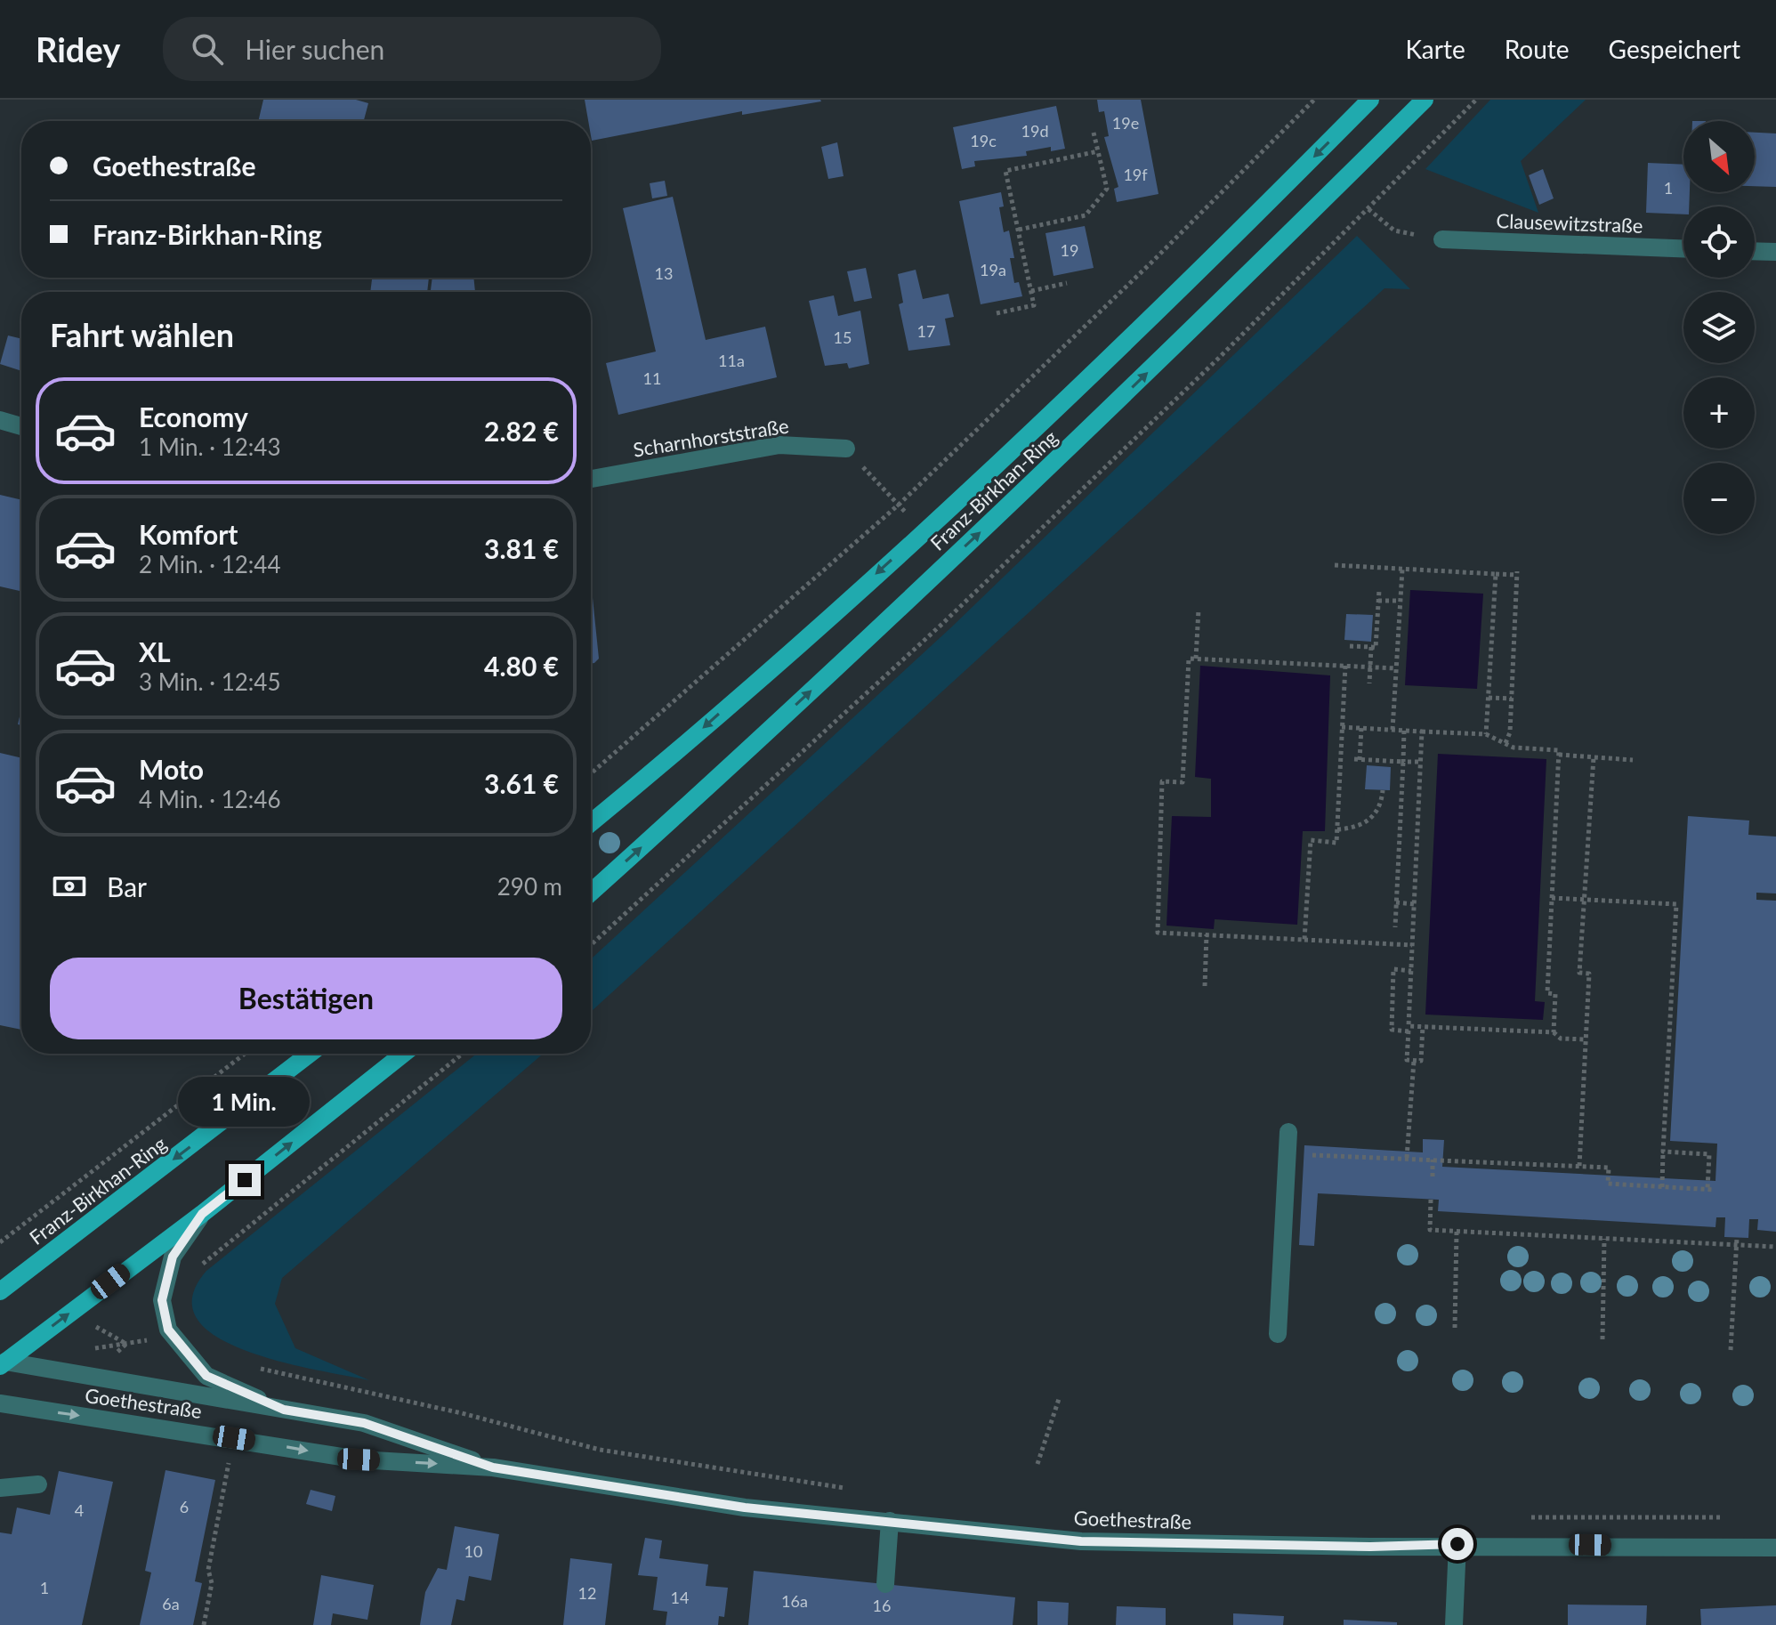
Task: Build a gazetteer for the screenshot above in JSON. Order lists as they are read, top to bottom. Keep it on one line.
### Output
{"streets":{"main road":["Franz-Birkhan-Ring"],"street":["Clausewitzstraße","Scharnhorststraße","Goethestraße"]},"house_numbers":["19e","19d","19c","19f","1","19","19a","13","17","15","11a","11","6","4","10","1","12","14","16a","6a","16"],"north":"bottom right","page":{"header":"Ridey","search":"Hier suchen","nav":["Karte","Route","Gespeichert"],"map_buttons":["+","−"],"banner":["Goethestraße","Franz-Birkhan-Ring"],"heading":"Fahrt wählen","list":[{"name":"Economy","note":"1 Min. · 12:43","value":"2.82 €"},{"name":"Komfort","note":"2 Min. · 12:44","value":"3.81 €"},{"name":"XL","note":"3 Min. · 12:45","value":"4.80 €"},{"name":"Moto","note":"4 Min. · 12:46","value":"3.61 €"}],"pay":["Bar","290 m"],"buttons":"Bestätigen","bubble":"1 Min."}}
